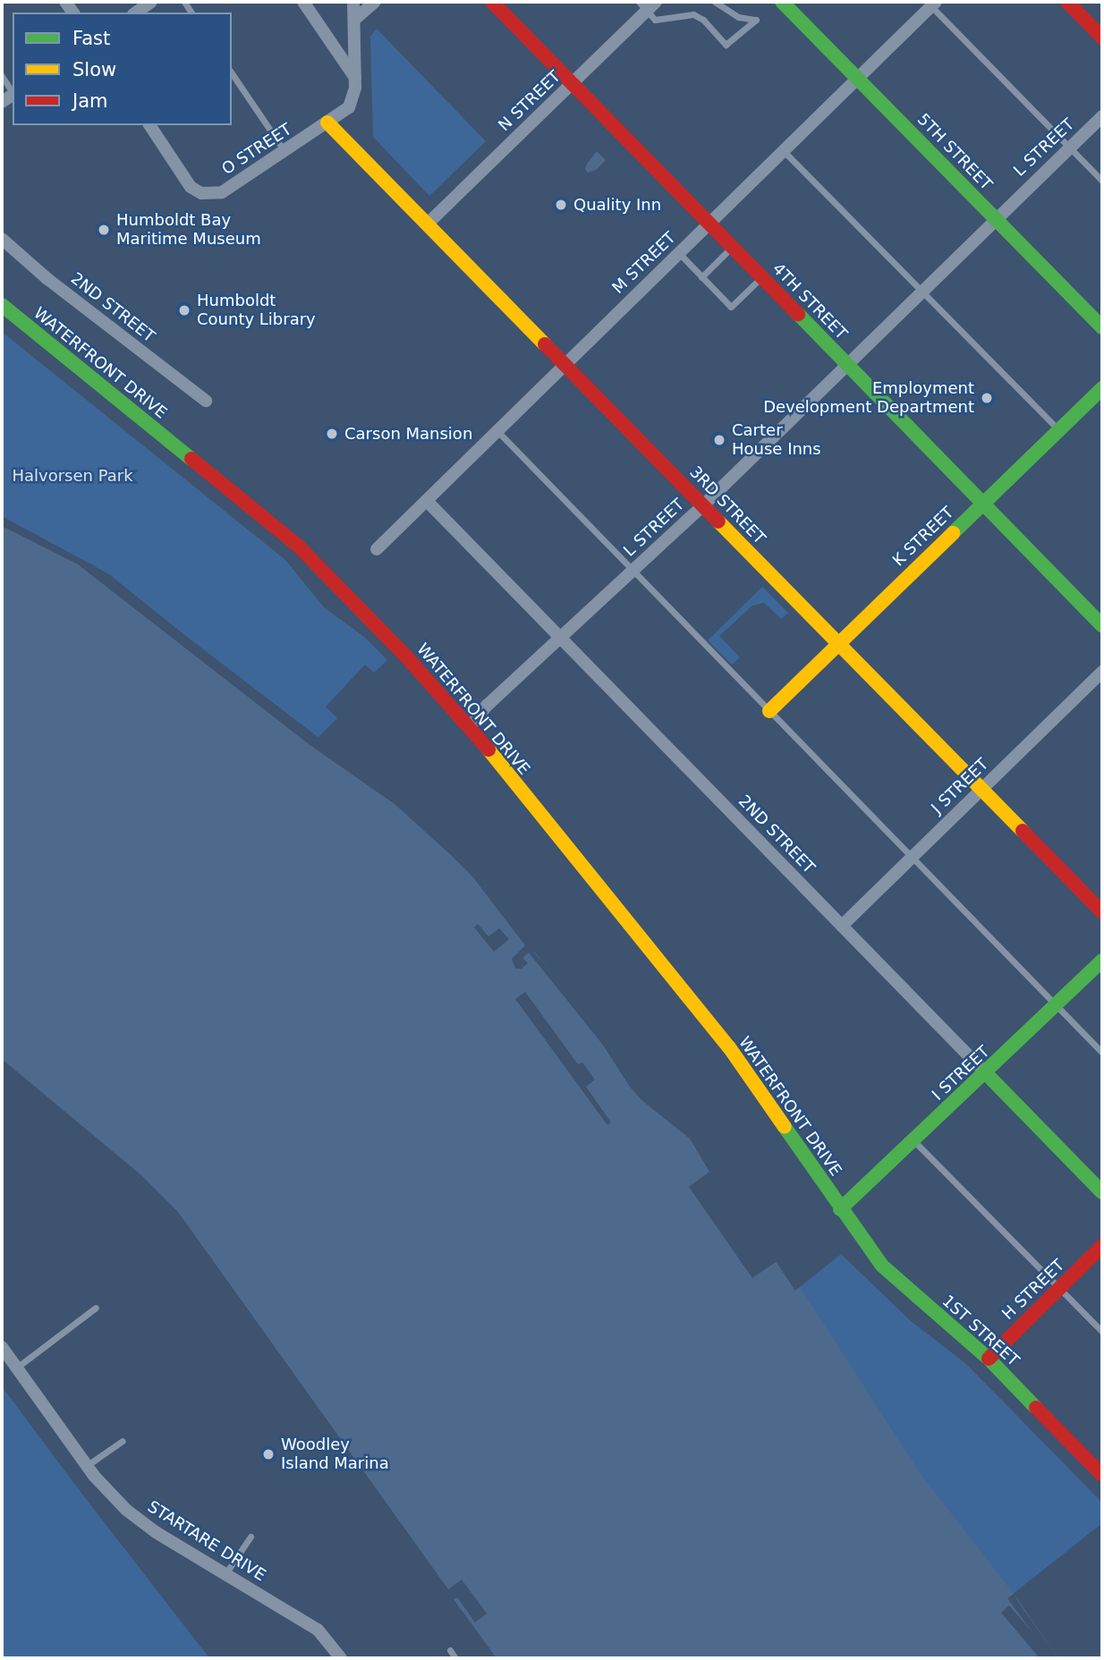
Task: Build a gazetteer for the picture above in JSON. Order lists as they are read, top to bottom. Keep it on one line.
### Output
{"streets":{"main road":["5TH STREET","4TH STREET","2ND STREET","WATERFRONT DRIVE","3RD STREET","K STREET","I STREET","H STREET","1ST STREET"],"street":["N STREET","L STREET","O STREET","M STREET","J STREET","STARTARE DRIVE"]},"crossings":[["N STREET","4TH STREET"],["N STREET","3RD STREET"],["L STREET","5TH STREET"],["L STREET","4TH STREET"],["L STREET","2ND STREET"],["L STREET","WATERFRONT DRIVE"],["L STREET","3RD STREET"],["O STREET","3RD STREET"],["5TH STREET","M STREET"],["M STREET","4TH STREET"],["M STREET","2ND STREET"],["M STREET","3RD STREET"],["4TH STREET","K STREET"],["2ND STREET","J STREET"],["2ND STREET","I STREET"],["WATERFRONT DRIVE","I STREET"],["WATERFRONT DRIVE","1ST STREET"],["3RD STREET","K STREET"],["3RD STREET","J STREET"],["I STREET","1ST STREET"],["H STREET","1ST STREET"]],"parks":["Halvorsen Park"],"places":["Quality Inn","Humboldt Bay Maritime Museum","Humboldt County Library","Employment Development Department","Carson Mansion","Carter House Inns","Woodley Island Marina"],"legend":["Fast","Slow","Jam"]}
